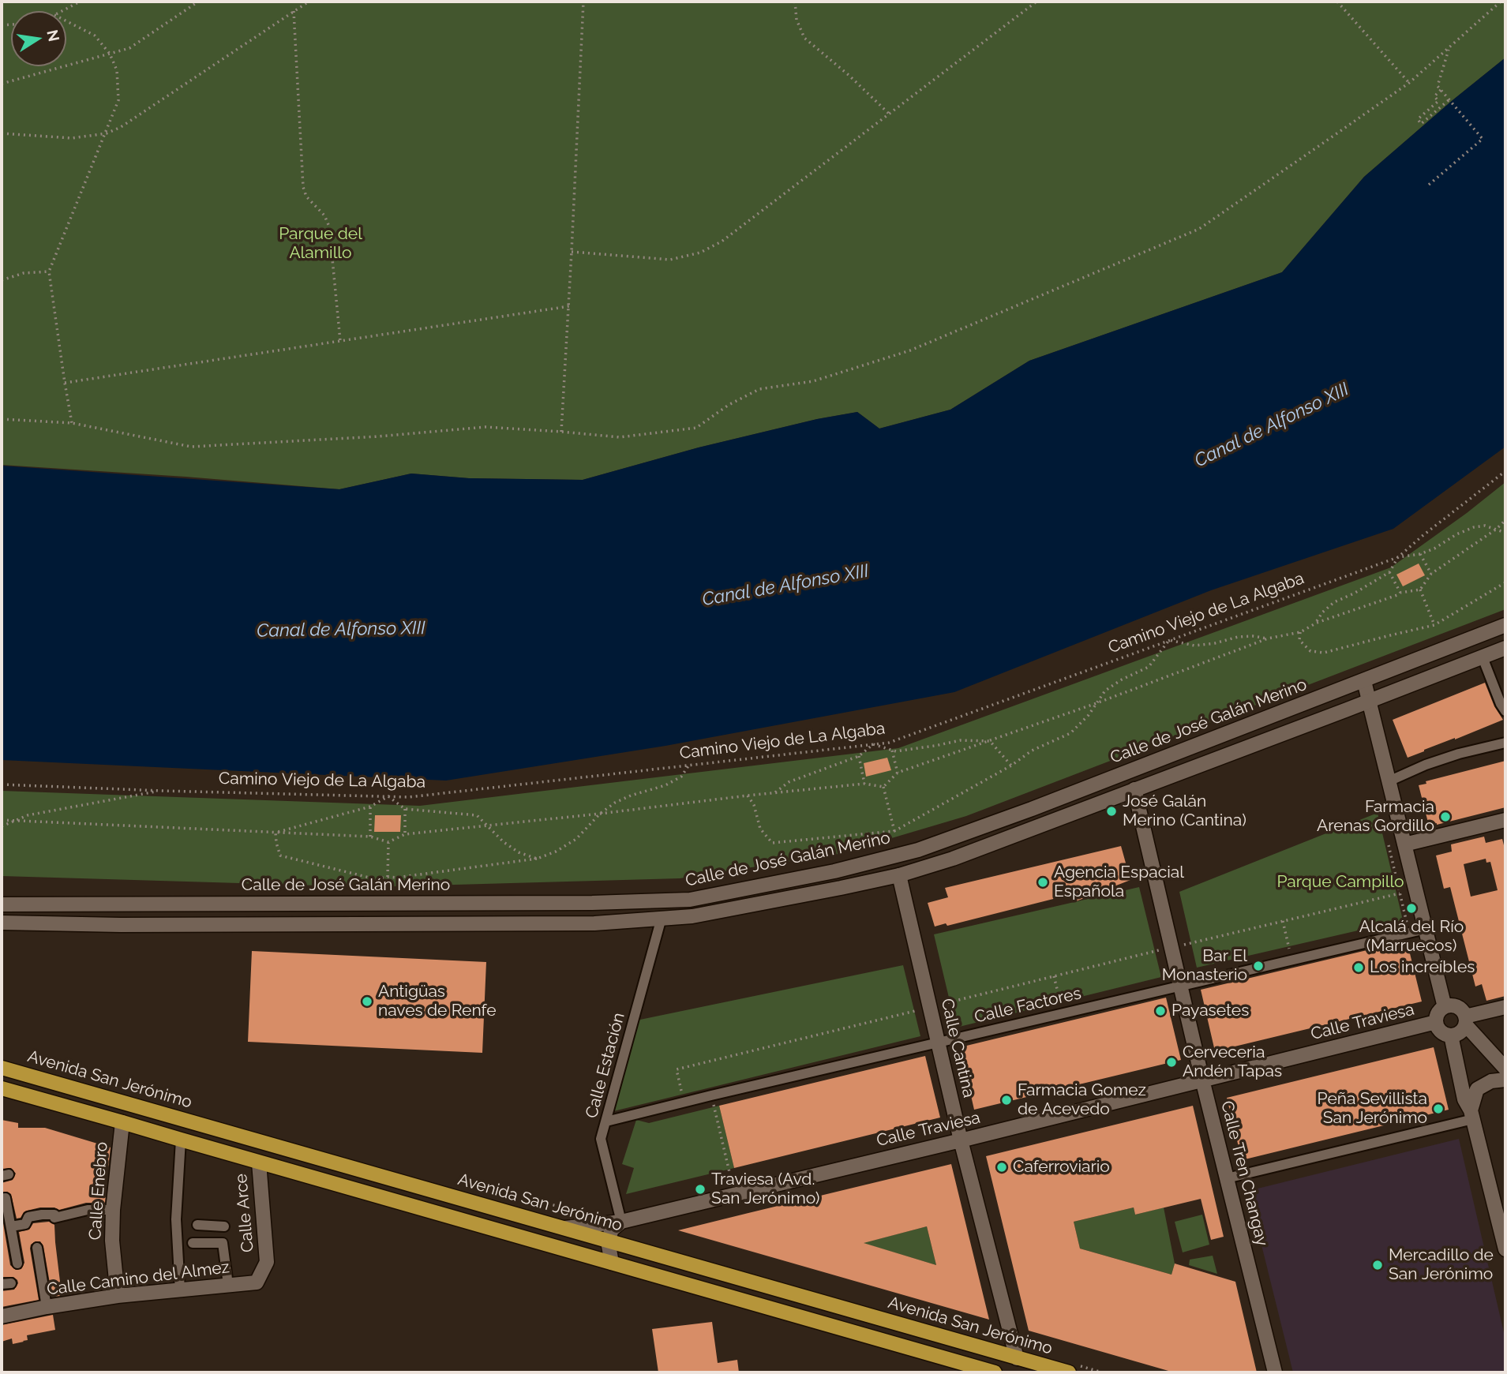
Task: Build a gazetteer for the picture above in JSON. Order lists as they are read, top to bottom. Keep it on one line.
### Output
{"streets":{"main road":["Avenida San Jerónimo"],"street":["Calle de José Galán Merino","Calle Factores","Calle Traviesa","Calle Cantina","Calle Estación","Calle Tren Changay","Calle Enebro","Calle Arce","Calle Camino del Almez"],"path":["Camino Viejo de La Algaba"]},"crossings":[["Calle Factores","Calle Cantina"],["Calle Factores","Calle Estación"],["Calle Factores","Calle Tren Changay"],["Calle Traviesa","Calle Cantina"],["Calle Traviesa","Calle Estación"],["Calle Traviesa","Avenida San Jerónimo"],["Calle Traviesa","Calle Tren Changay"],["Calle Cantina","Avenida San Jerónimo"],["Calle Enebro","Calle Camino del Almez"],["Calle Arce","Calle Camino del Almez"]],"water":["Canal de Alfonso XIII"],"parks":["Parque del Alamillo","Parque Campillo"],"places":["José Galán Merino (Cantina)","Farmacia Arenas Gordillo","Agencia Espacial Española","Alcalá del Río (Marruecos)","Bar El Monasterio","Los increíbles","Antigüas naves de Renfe","Payasetes","Cerveceria Andén Tapas","Farmacia Gomez de Acevedo","Peña Sevillista San Jerónimo","Caferroviario","Traviesa (Avd. San Jerónimo)","Mercadillo de San Jerónimo"],"north":"right"}
